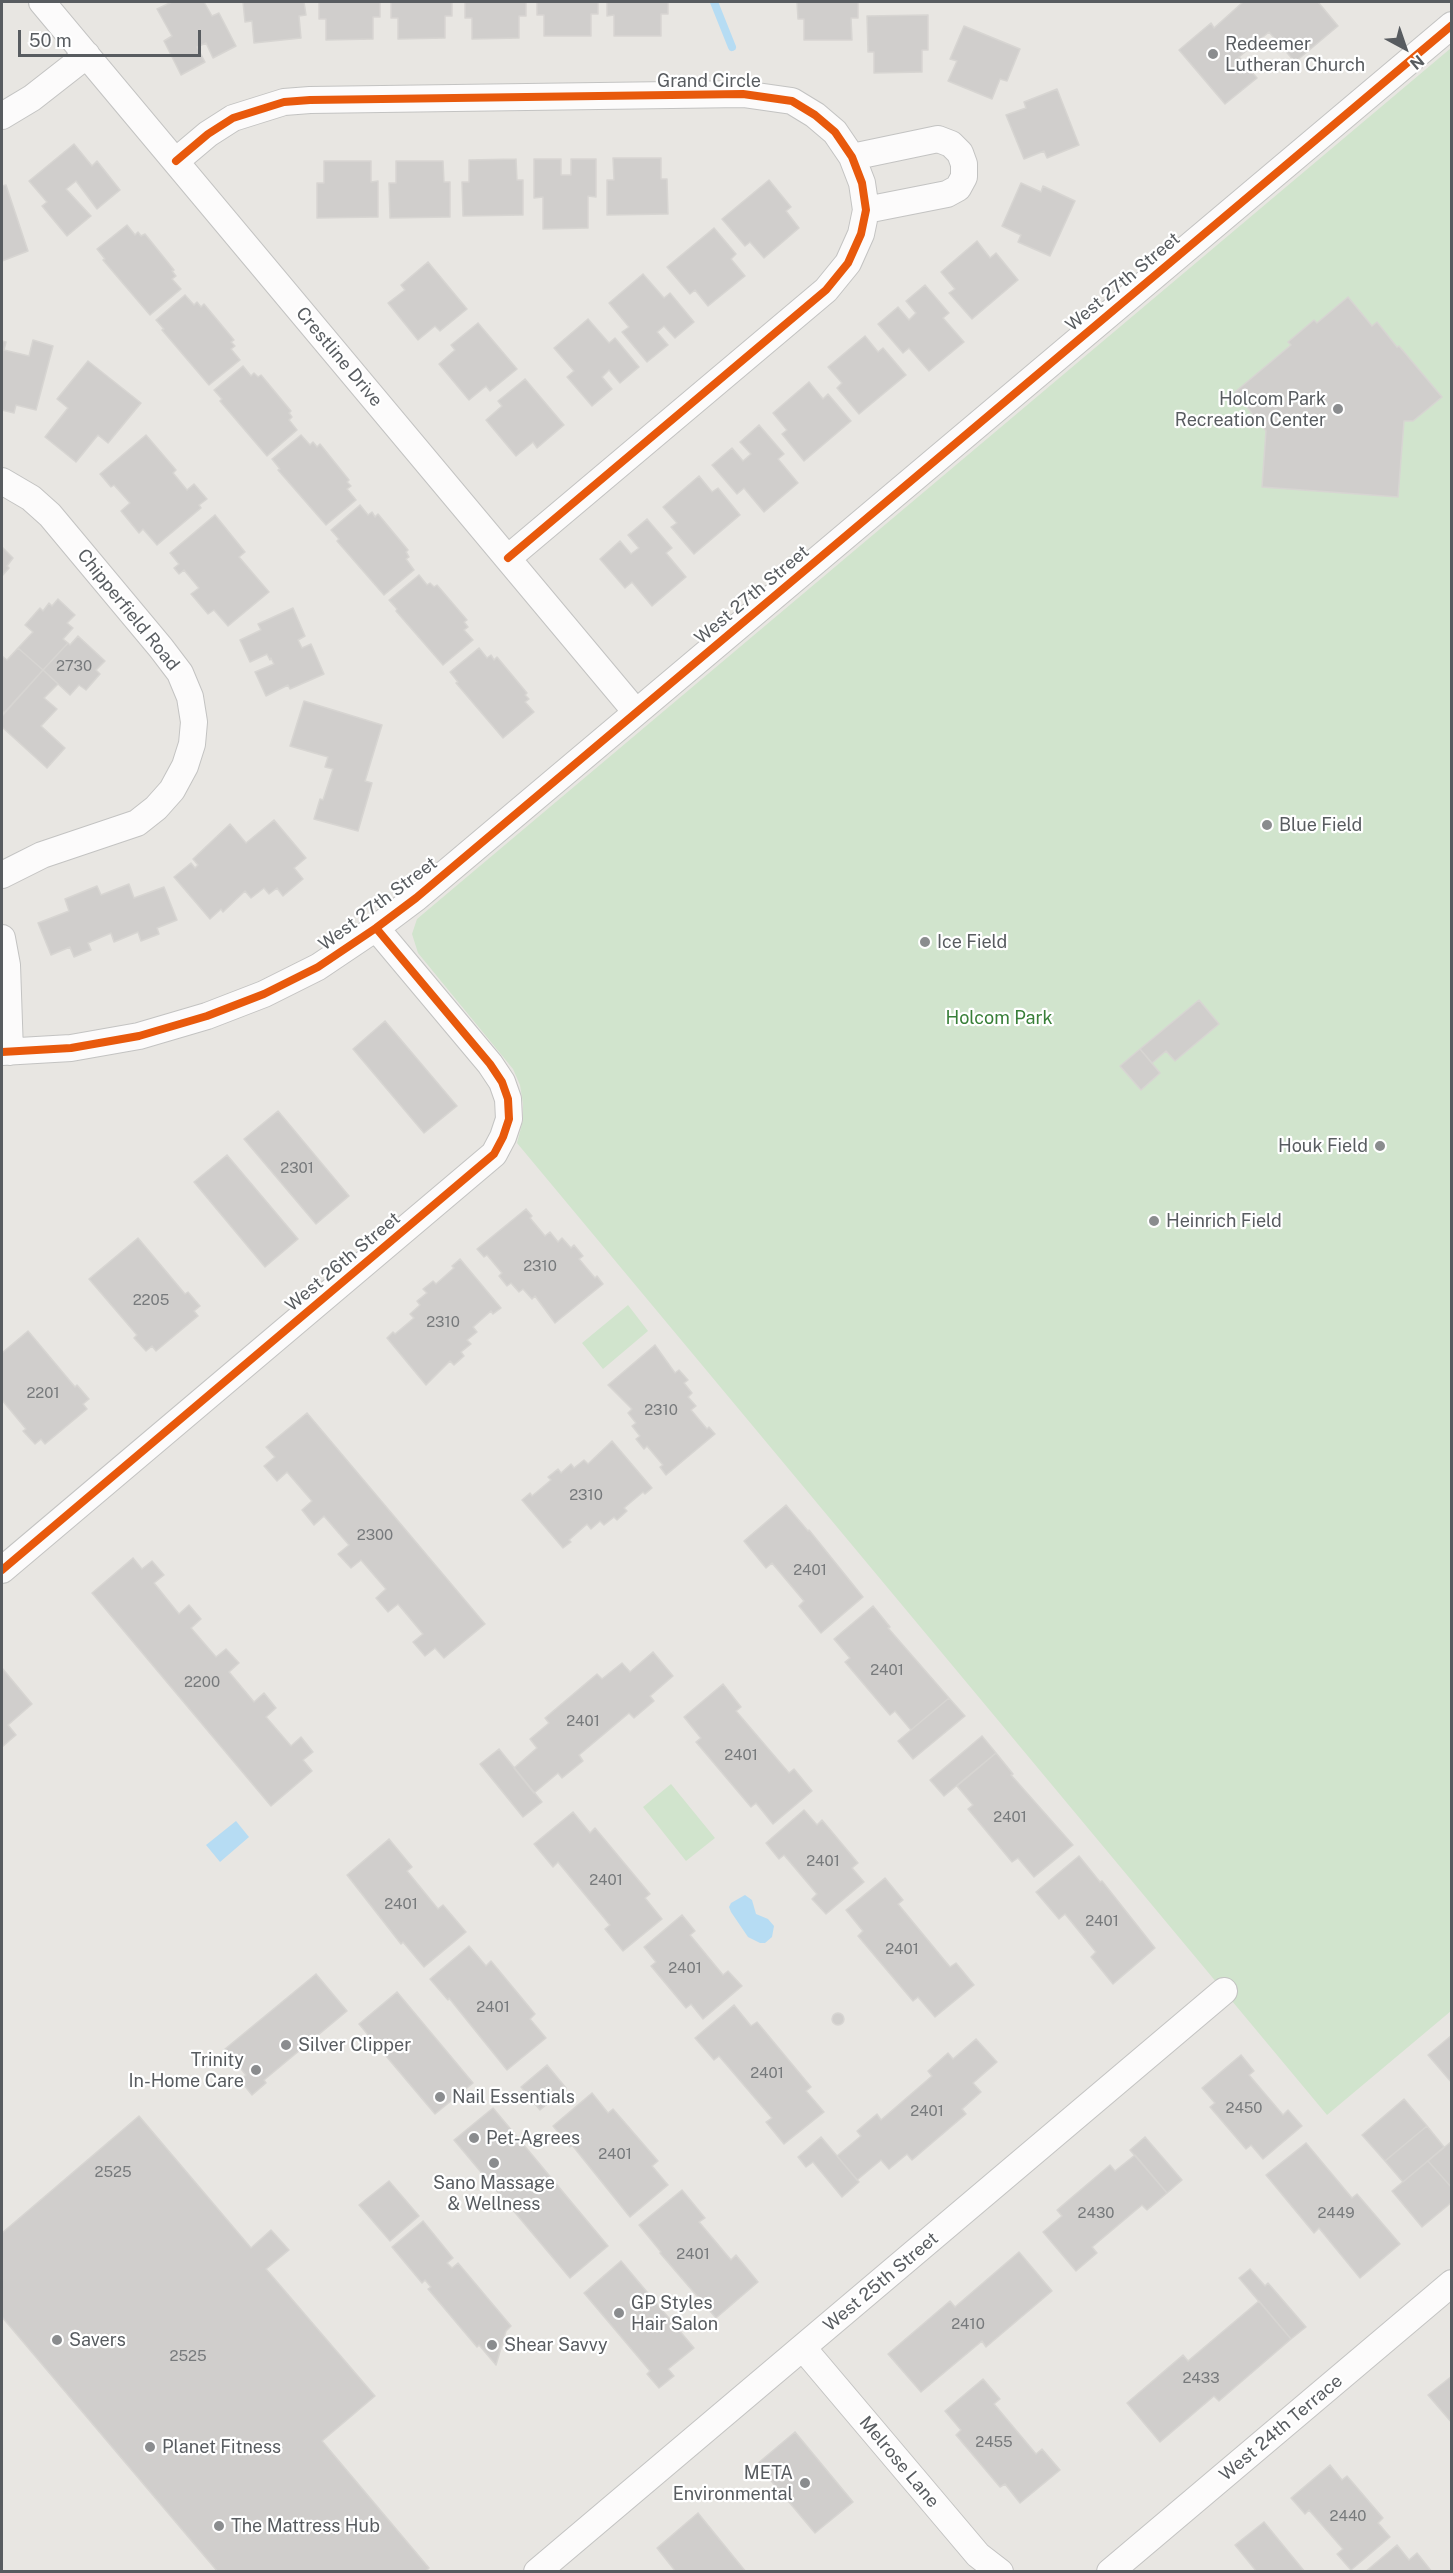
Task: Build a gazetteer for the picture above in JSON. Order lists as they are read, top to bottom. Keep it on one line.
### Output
{"streets":{"street":["Grand Circle","West 27th Street","Crestline Drive","Chipperfield Road","West 26th Street","West 25th Street","West 24th Terrace","Melrose Lane"]},"crossings":[["Grand Circle","Crestline Drive"],["West 27th Street","Crestline Drive"],["West 27th Street","West 26th Street"],["West 25th Street","Melrose Lane"]],"parks":["Holcom Park"],"places":["Redeemer Lutheran Church","Holcom Park Recreation Center","Blue Field","Ice Field","Houk Field","Heinrich Field","Silver Clipper","Trinity In-Home Care","Nail Essentials","Pet-Agrees","Sano Massage & Wellness","GP Styles Hair Salon","Savers","Shear Savvy","Planet Fitness","META Environmental","The Mattress Hub"],"house_numbers":["2730","2301","2310","2205","2310","2201","2310","2310","2300","2401","2401","2200","2401","2401","2401","2401","2401","2401","2401","2401","2401","2401","2401","2450","2401","2401","2525","2430","2449","2401","2410","2525","2433","2455","2440"],"scale_bar":"50 m","north":"bottom right"}
